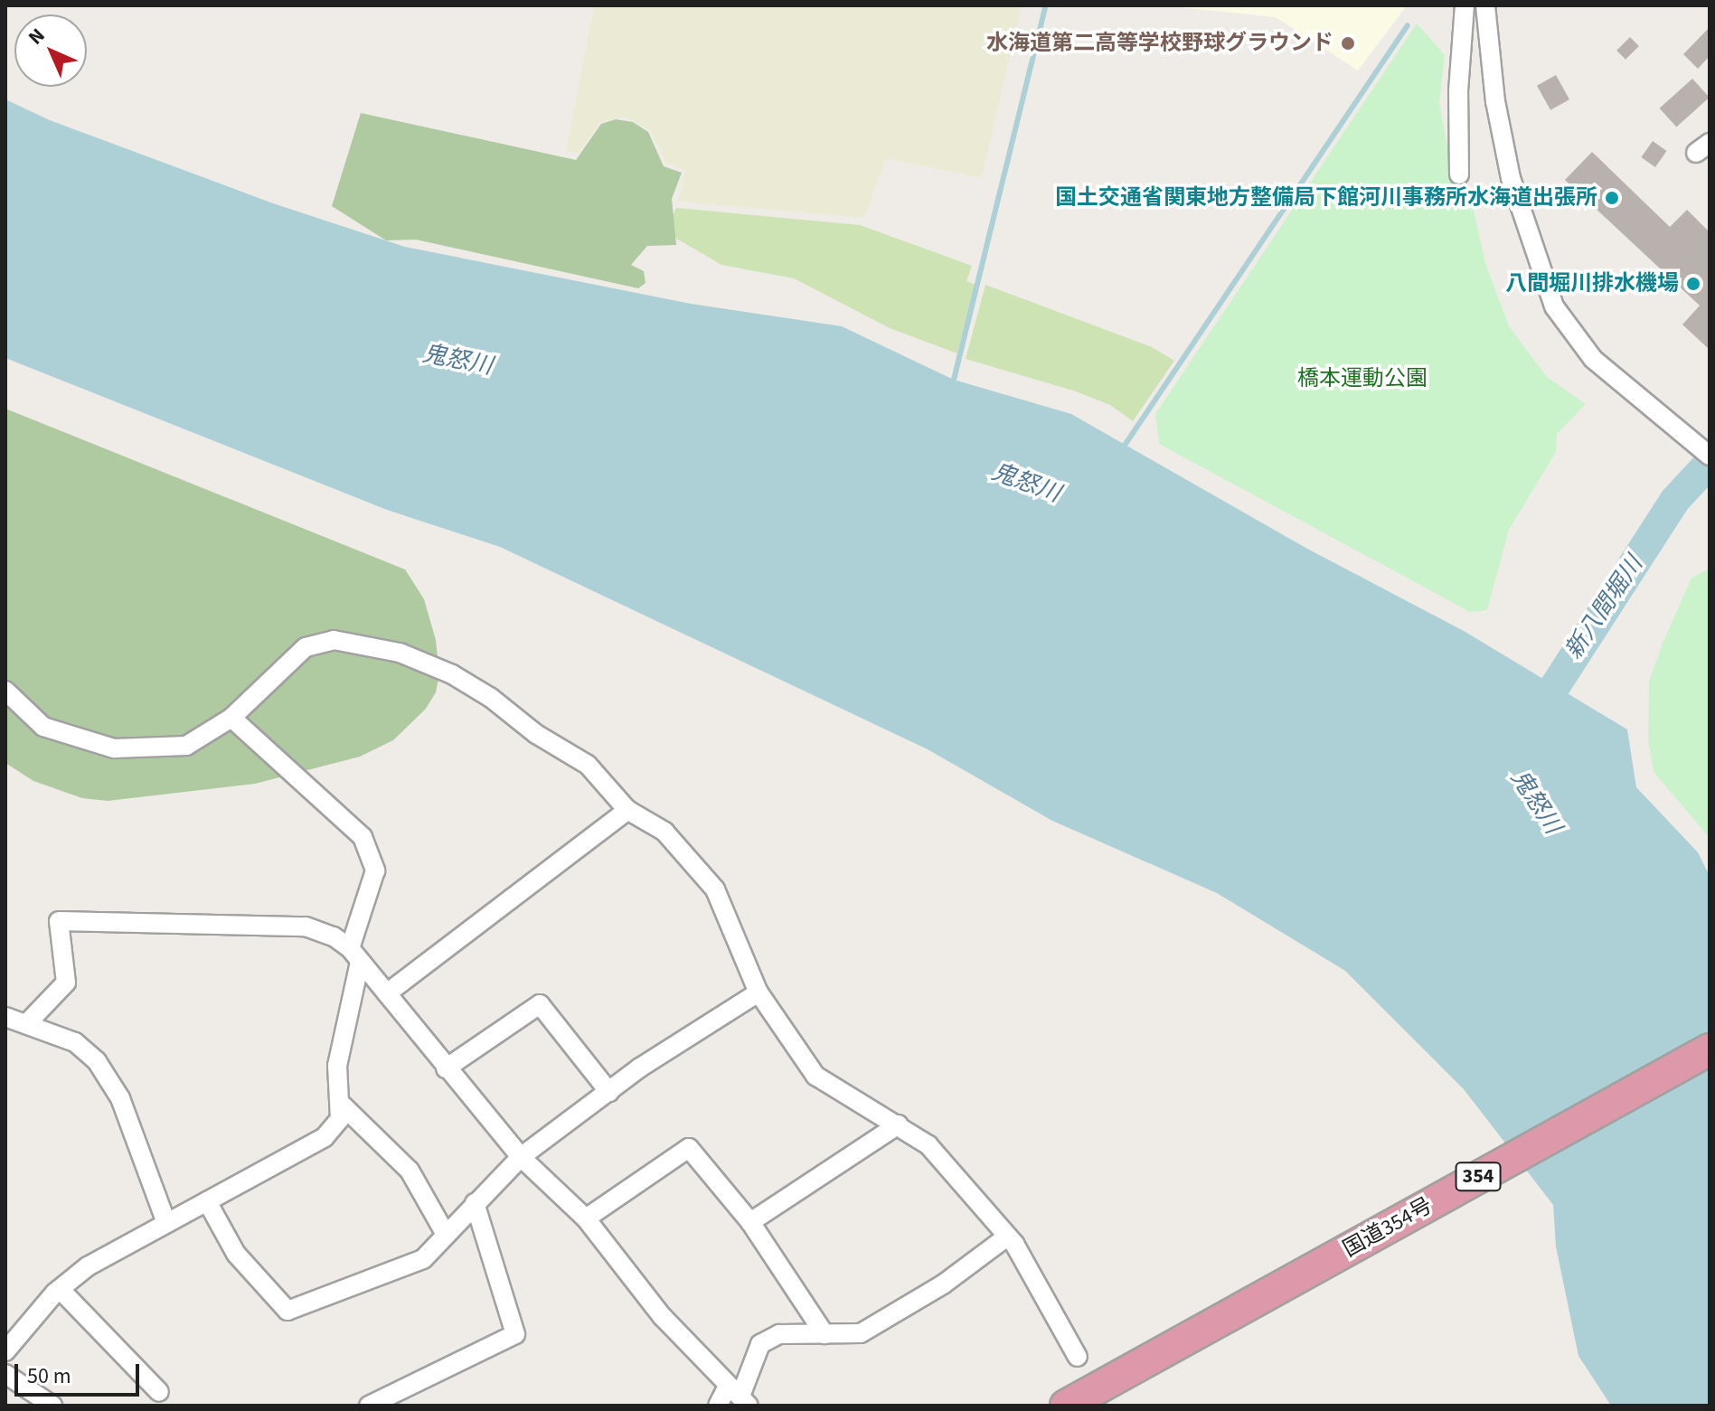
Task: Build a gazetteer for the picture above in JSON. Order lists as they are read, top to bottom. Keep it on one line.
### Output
{"streets":{"highway":["354","国道354号"]},"water":["鬼怒川","新八間堀川"],"parks":["橋本運動公園"],"places":["水海道第二高等学校野球グラウンド","国土交通省関東地方整備局下館河川事務所水海道出張所","八間堀川排水機場"],"scale_bar":"50 m","north":"top left"}
